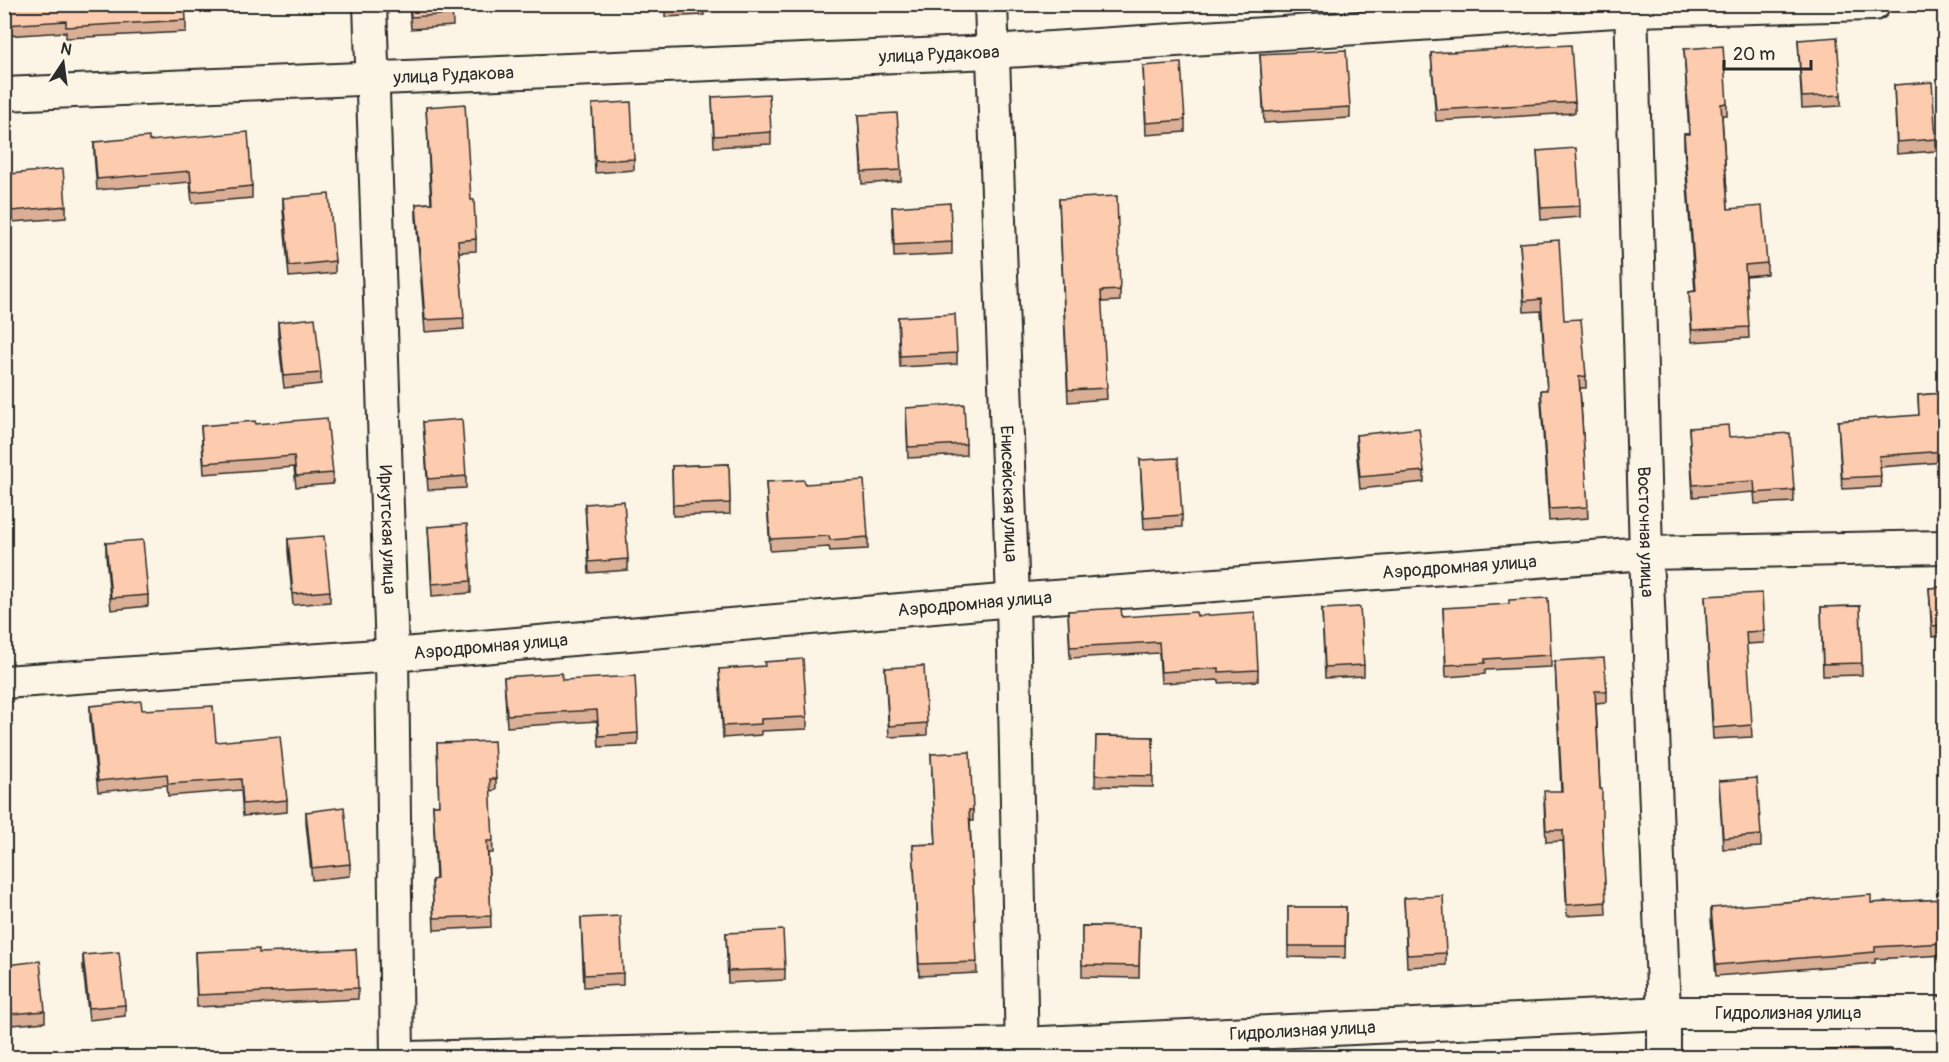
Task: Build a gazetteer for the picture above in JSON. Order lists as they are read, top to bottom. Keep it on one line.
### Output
{"streets":{"street":["улица Рудакова","Енисейская улица","Иркутская улица","Восточная улица","Аэродромная улица","Гидролизная улица"]},"crossings":[["улица Рудакова","Енисейская улица"],["улица Рудакова","Иркутская улица"],["улица Рудакова","Восточная улица"],["Енисейская улица","Аэродромная улица"],["Енисейская улица","Гидролизная улица"],["Иркутская улица","Аэродромная улица"],["Восточная улица","Аэродромная улица"],["Восточная улица","Гидролизная улица"]],"scale_bar":"20 m","north":"top"}
